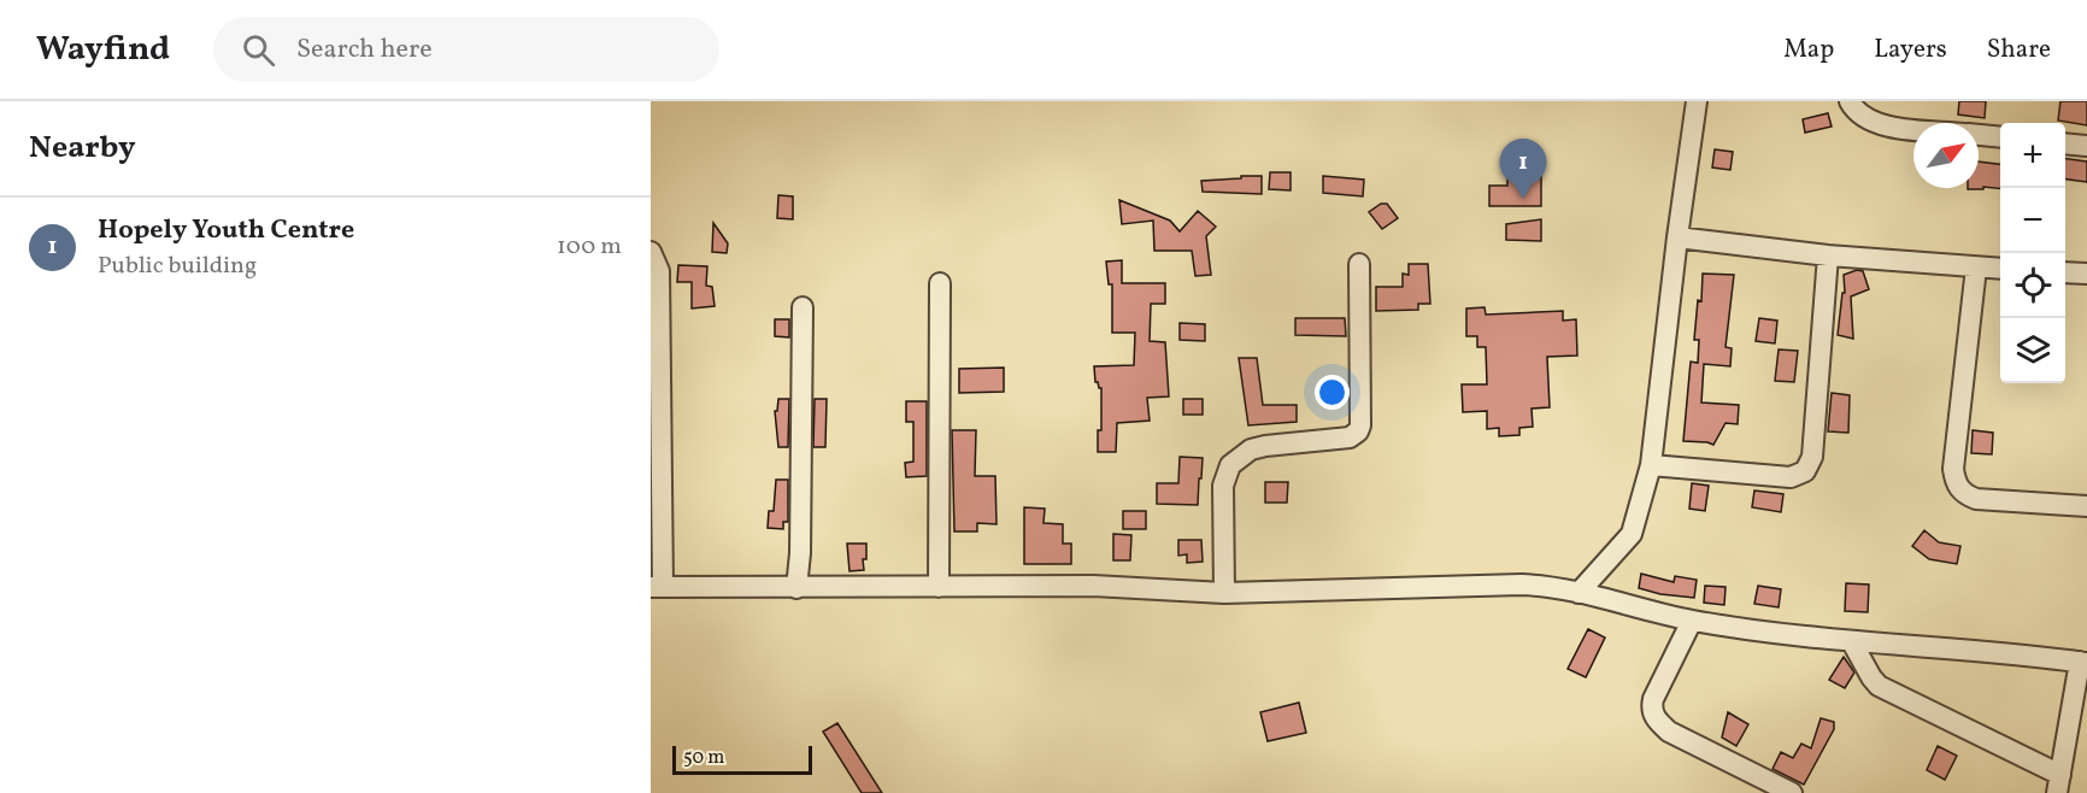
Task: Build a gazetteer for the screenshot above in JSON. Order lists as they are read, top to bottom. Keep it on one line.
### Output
{"scale_bar":"50 m","north":"top right","page":{"header":"Wayfind","search":"Search here","nav":["Map","Layers","Share"],"heading":"Nearby","map_buttons":["+","−"],"pins":"1","list":[{"mark":"1","name":"Hopely Youth Centre","note":"Public building","value":"100 m"}],"scale":"50 m"}}
